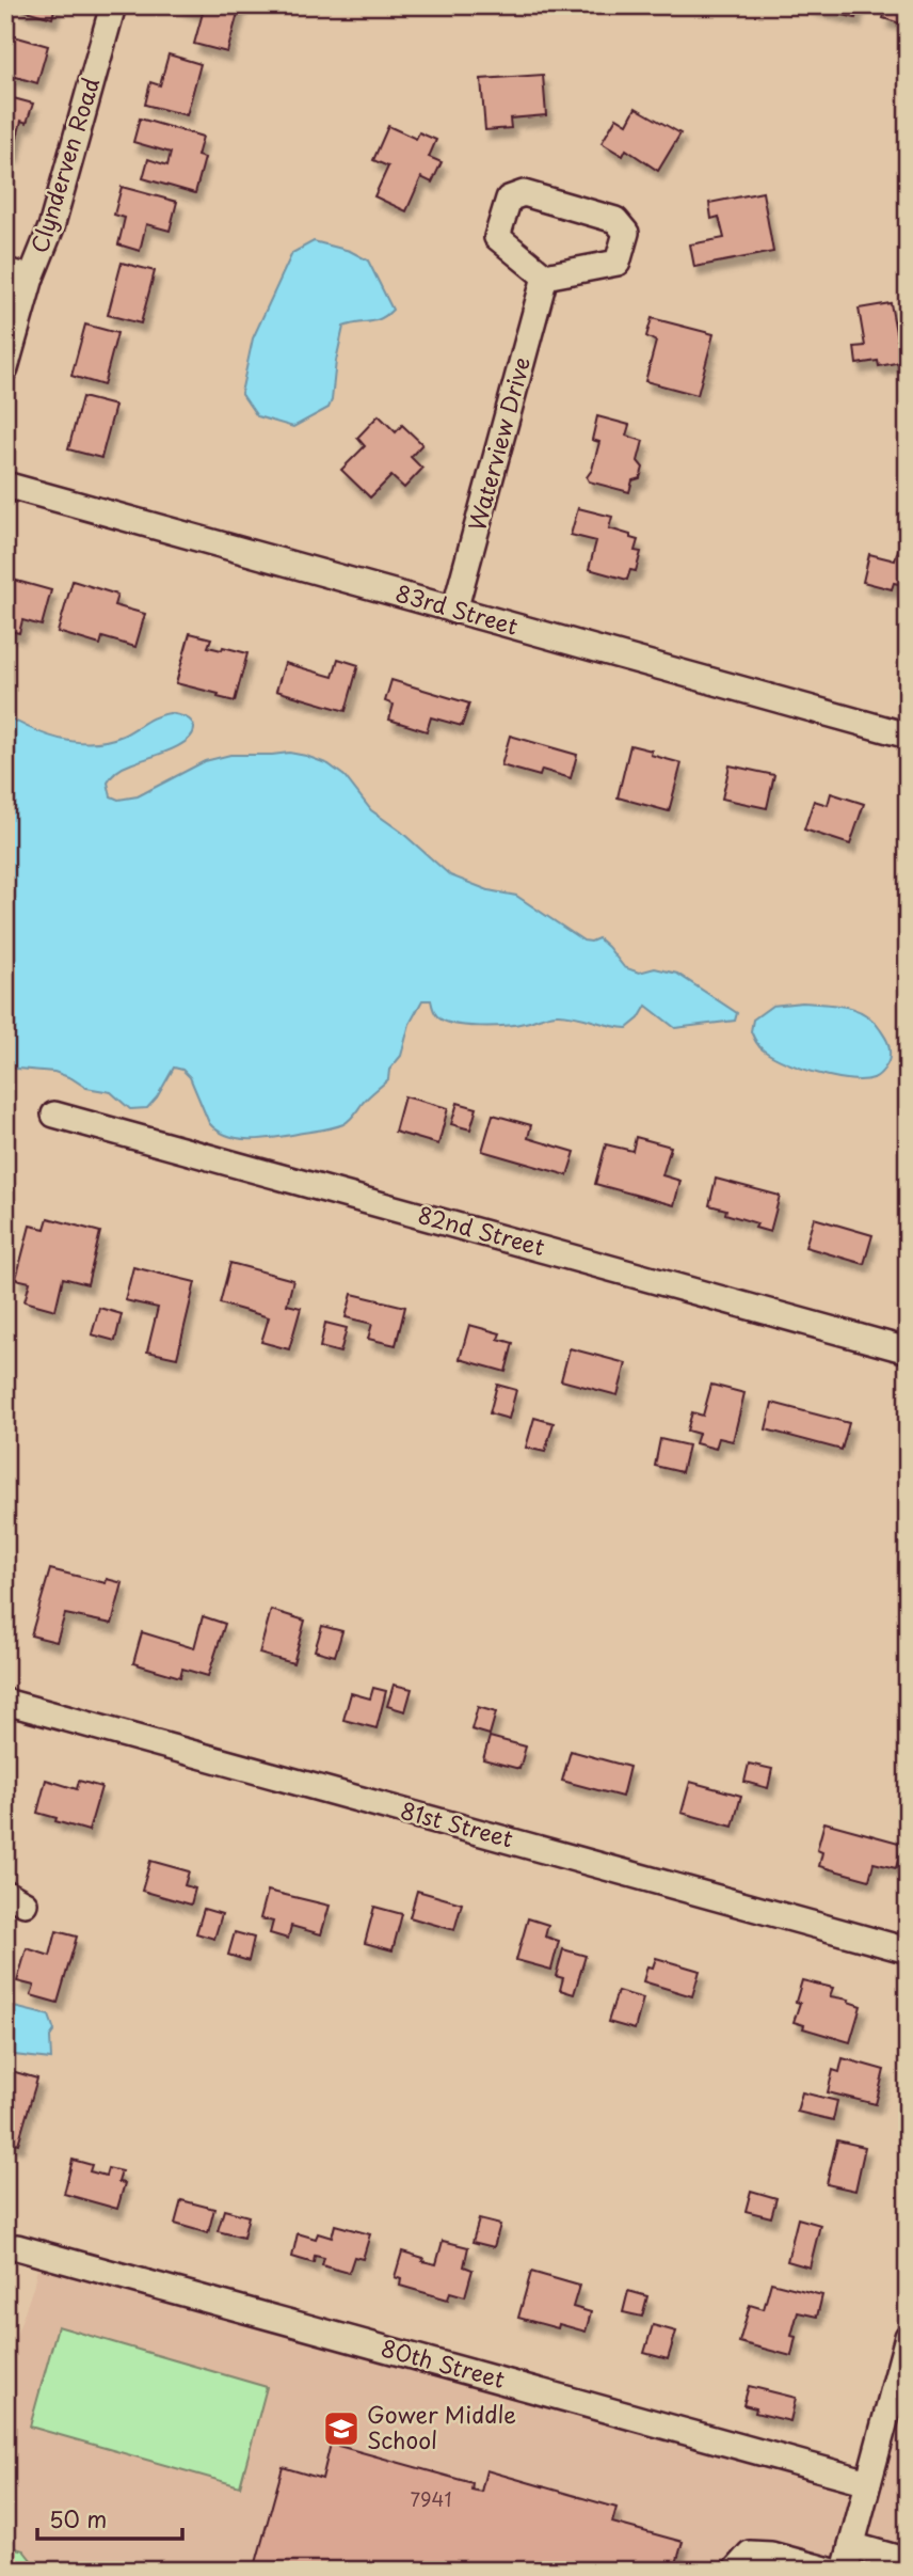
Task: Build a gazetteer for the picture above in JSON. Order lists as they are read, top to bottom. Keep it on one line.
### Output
{"streets":{"street":["Clynderven Road","Waterview Drive","83rd Street","82nd Street","81st Street","80th Street"]},"crossings":[["Waterview Drive","83rd Street"]],"places":{"school or university":["Gower Middle School"]},"house_numbers":["7941"],"scale_bar":"50 m"}
